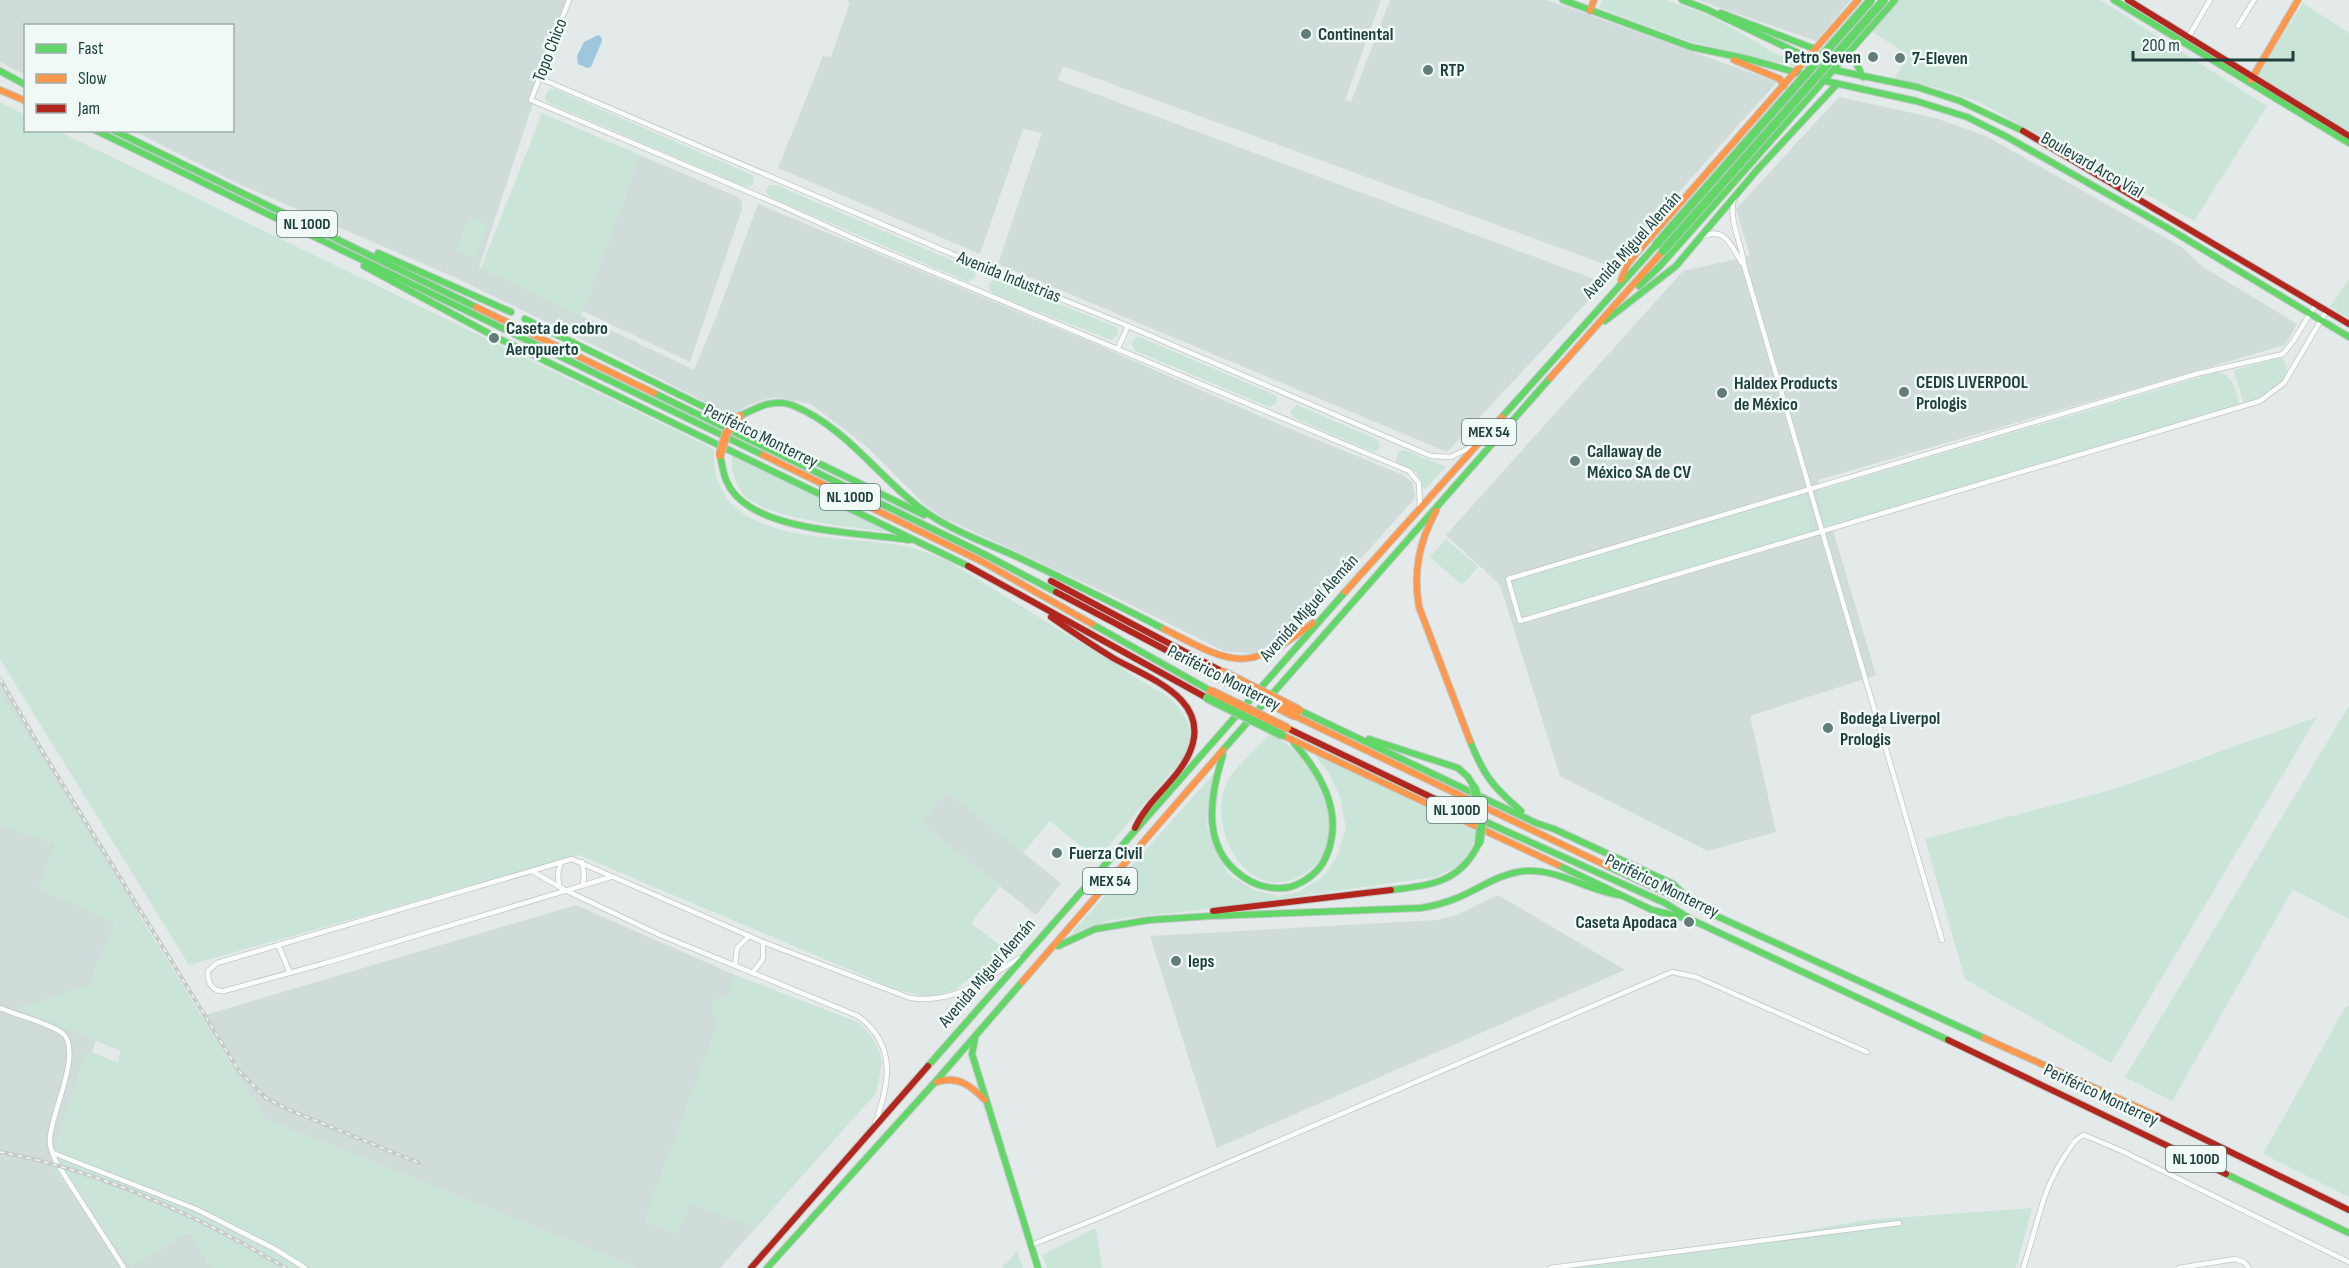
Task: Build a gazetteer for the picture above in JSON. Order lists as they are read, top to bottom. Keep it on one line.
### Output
{"streets":{"main road":["Boulevard Arco Vial","NL 100D","Avenida Miguel Alemán","MEX 54","Periférico Monterrey"],"street":["Topo Chico","Avenida Industrias"]},"crossings":[["Topo Chico","Avenida Industrias"],["Avenida Miguel Alemán","Avenida Industrias"]],"places":["Continental","Petro Seven","7-Eleven","RTP","Caseta de cobro Aeropuerto","CEDIS LIVERPOOL Prologis","Haldex Products de México","Callaway de México SA de CV","Bodega Liverpol Prologis","Fuerza Civil","Caseta Apodaca","Ieps"],"legend":["Fast","Slow","Jam"],"scale_bar":"200 m"}
